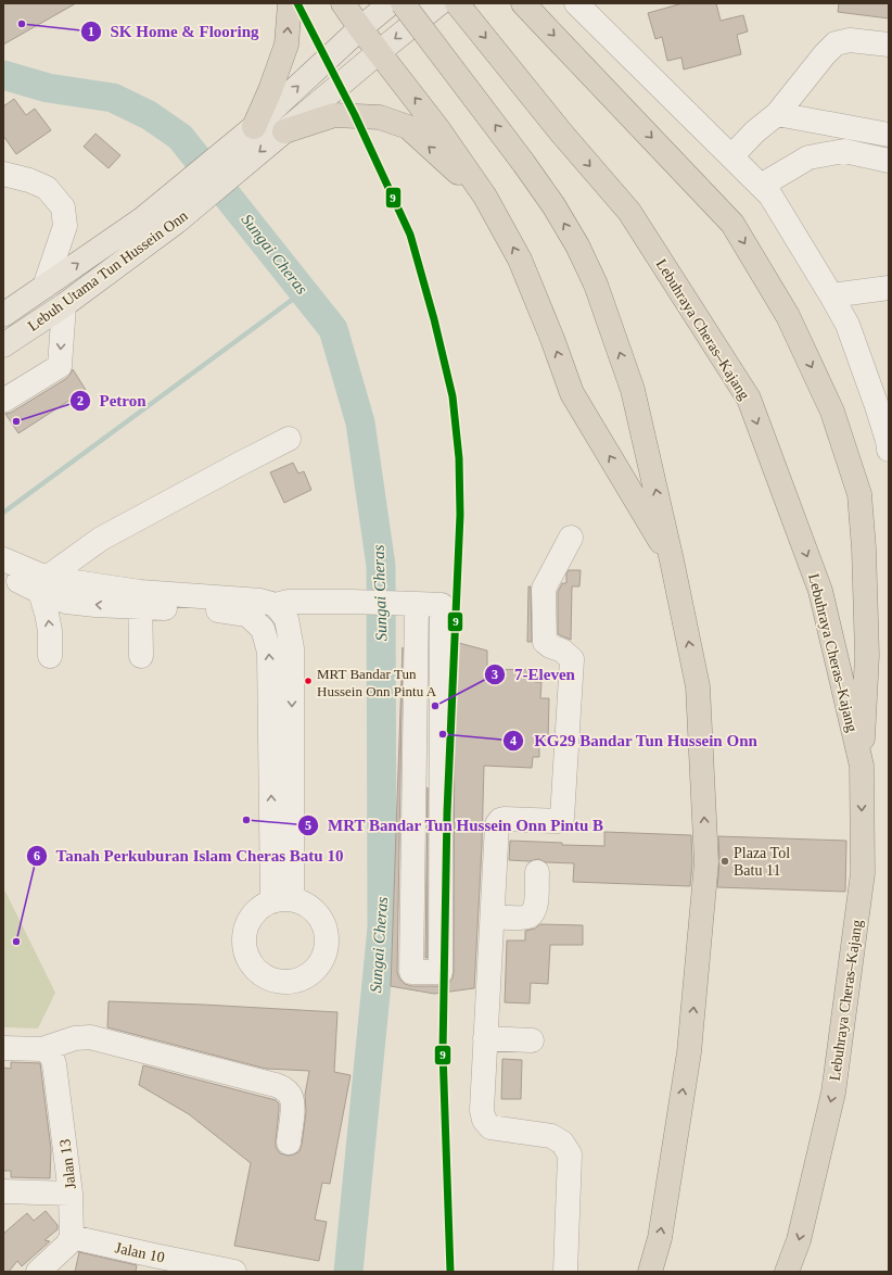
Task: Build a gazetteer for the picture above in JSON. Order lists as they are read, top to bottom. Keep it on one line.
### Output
{"streets":{"highway":["Lebuhraya Cheras–Kajang"],"main road":["Lebuh Utama Tun Hussein Onn"],"street":["Jalan 13","Jalan 10"]},"crossings":[["Jalan 13","Jalan 10"]],"water":["Sungai Cheras"],"places":["SK Home & Flooring","Petron","MRT Bandar Tun Hussein Onn Pintu A","7-Eleven","KG29 Bandar Tun Hussein Onn","MRT Bandar Tun Hussein Onn Pintu B","Plaza Tol Batu 11","Tanah Perkuburan Islam Cheras Batu 10"],"lines":["transit line 9"]}
